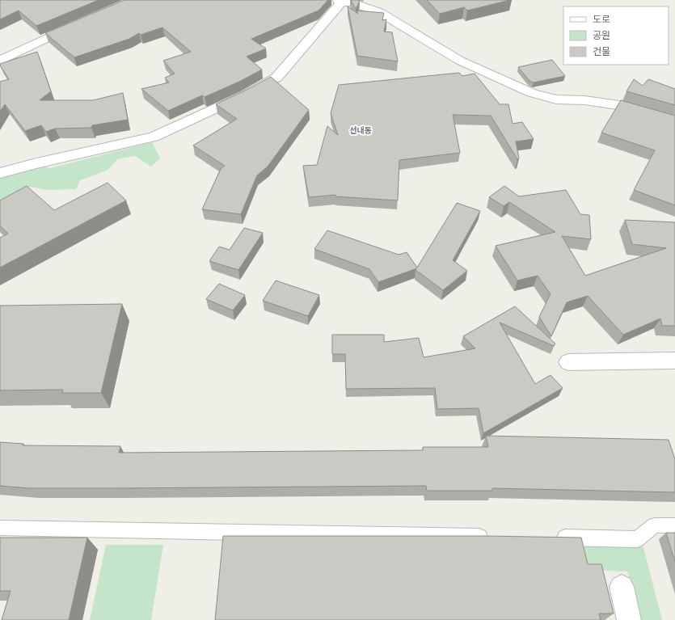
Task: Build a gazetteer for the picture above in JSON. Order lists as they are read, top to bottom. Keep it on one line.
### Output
{"districts":["선내동"],"legend":["도로","공원","건물"]}
